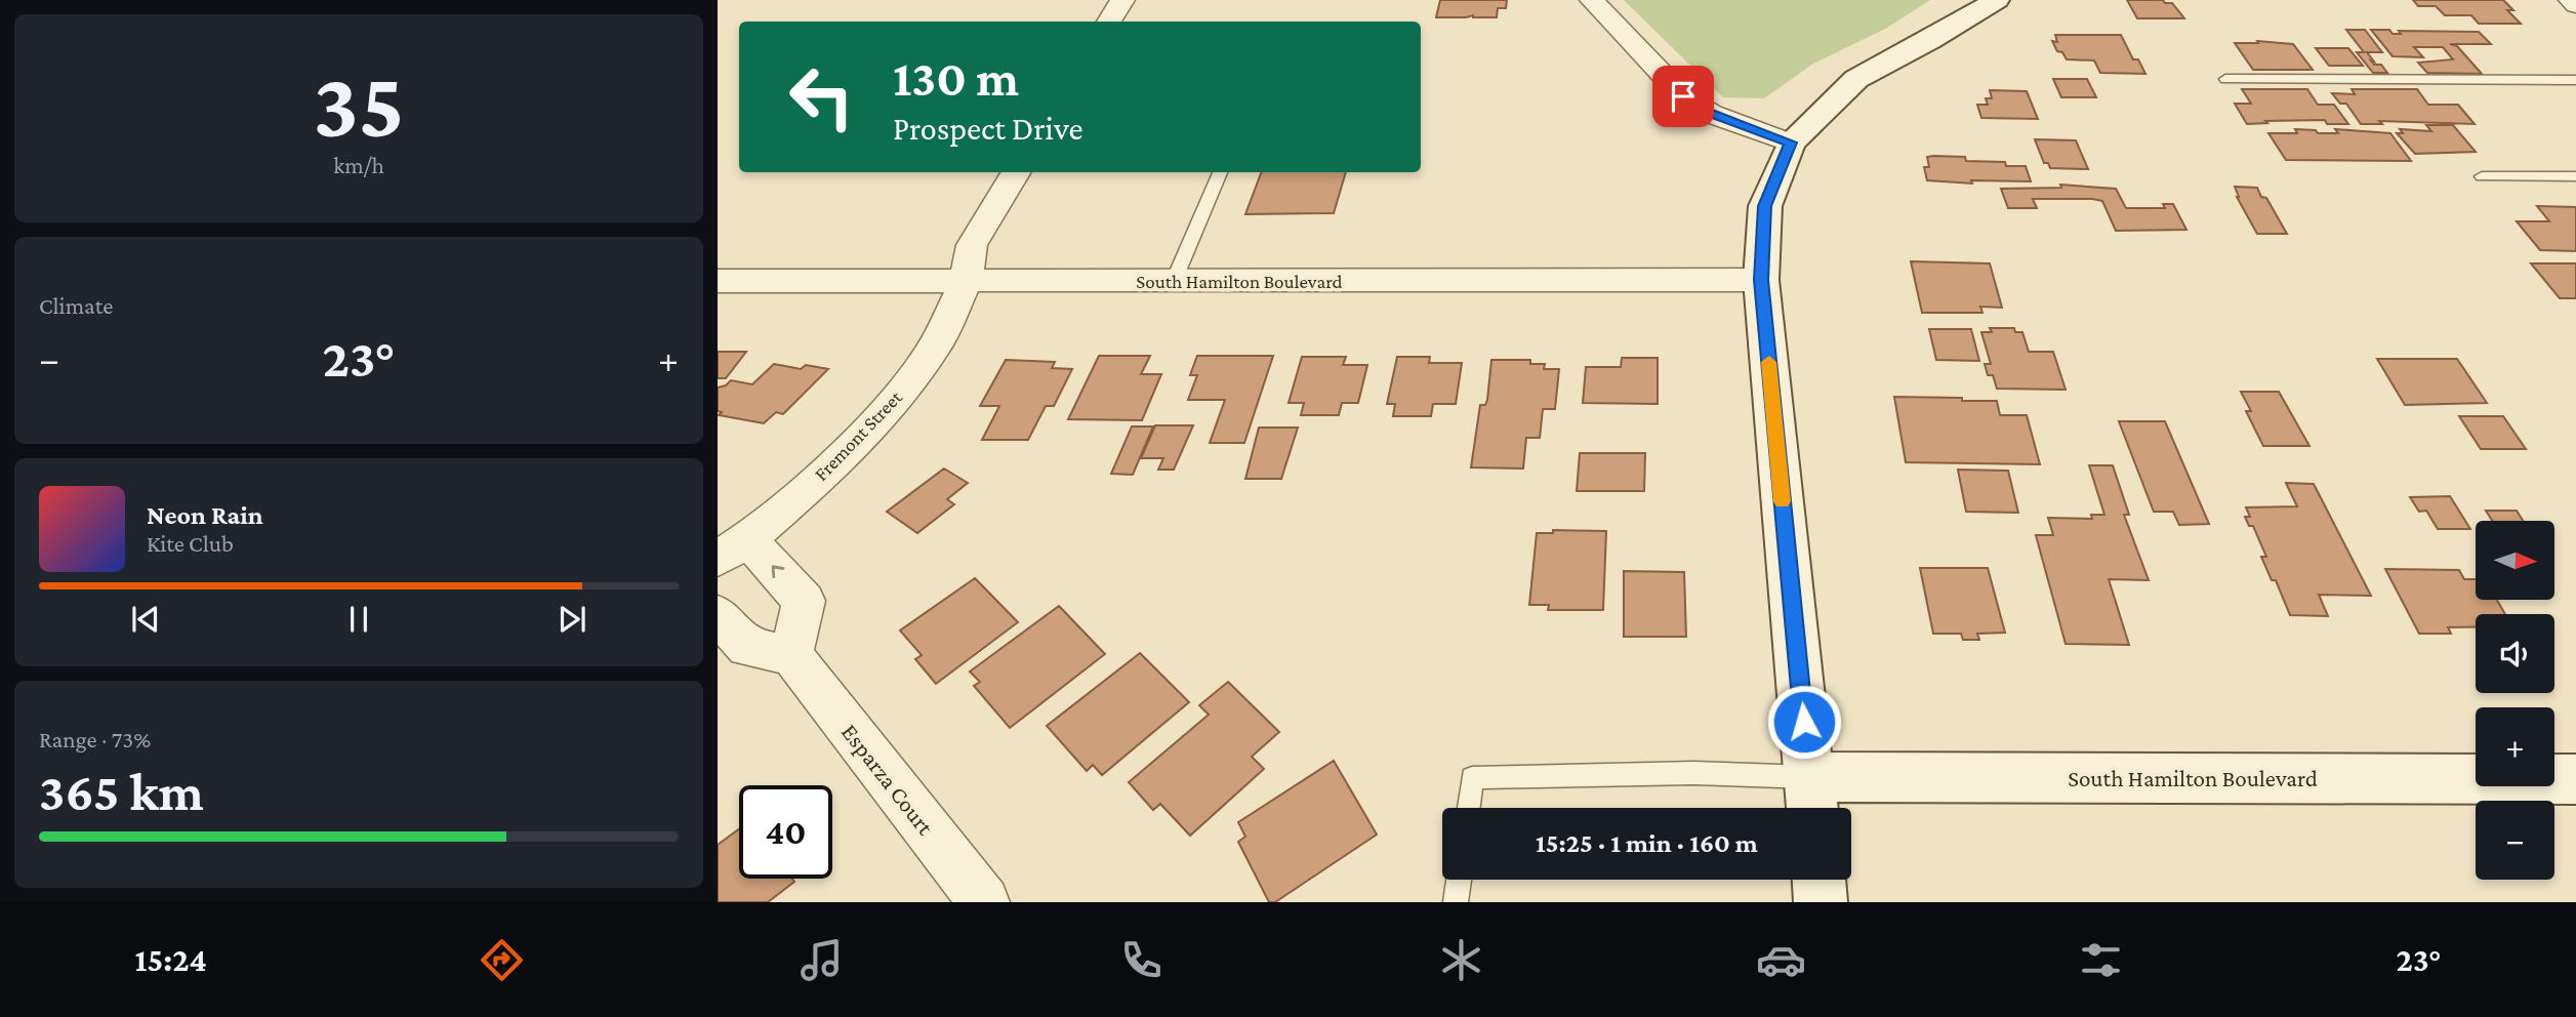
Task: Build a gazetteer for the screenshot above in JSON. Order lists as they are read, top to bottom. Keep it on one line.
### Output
{"streets":{"street":["South Hamilton Boulevard","Fremont Street","Esparza Court"]},"crossings":[["South Hamilton Boulevard","Fremont Street"]],"north":"right","page":{"tile":[["35","km/h"],"Climate",["Range · 73%","365 km"]],"turn":["130 m","Prospect Drive"],"heat":["−","23°","+"],"song":["Neon Rain","Kite Club"],"map_buttons":["+","−"],"limit":"40","trip":"15:25 · 1 min · 160 m","tabs":["15:24","23°"]}}
